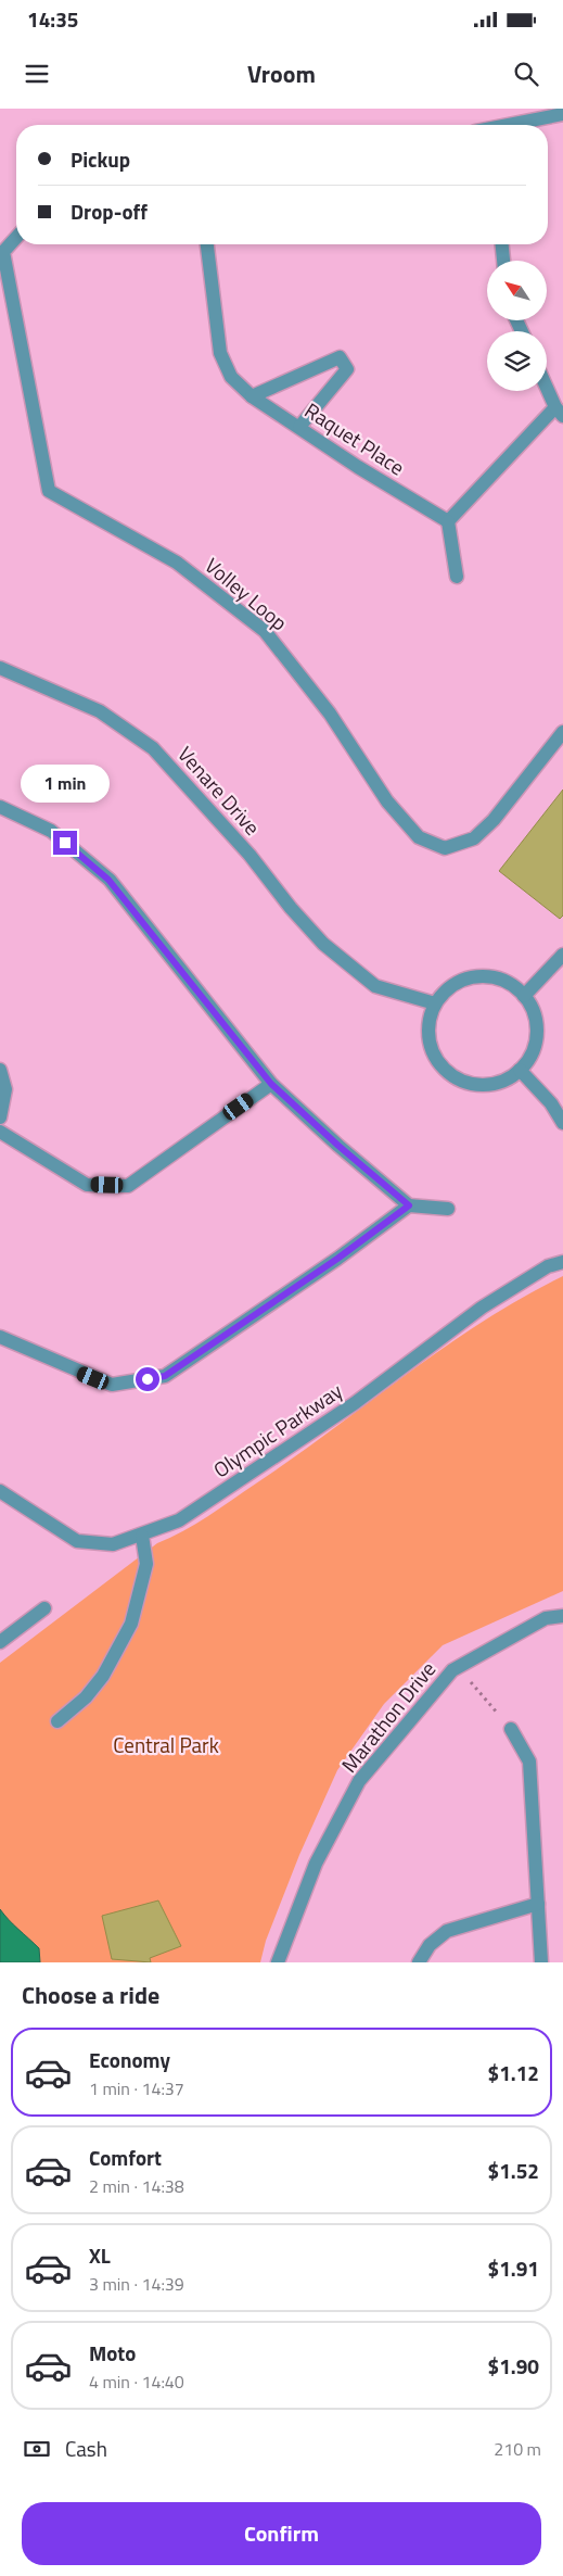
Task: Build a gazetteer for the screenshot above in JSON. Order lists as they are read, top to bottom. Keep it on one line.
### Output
{"streets":{"street":["Raquet Place","Volley Loop","Venare Drive","Olympic Parkway","Marathon Drive"]},"parks":["Central Park"],"north":"top left","page":{"status":"14:35","header":"Vroom","banner":["Pickup","Drop-off"],"bubble":"1 min","heading":"Choose a ride","list":[{"name":"Economy","note":"1 min · 14:37","value":"$1.12"},{"name":"Comfort","note":"2 min · 14:38","value":"$1.52"},{"name":"XL","note":"3 min · 14:39","value":"$1.91"},{"name":"Moto","note":"4 min · 14:40","value":"$1.90"}],"pay":["Cash","210 m"],"buttons":"Confirm"}}
